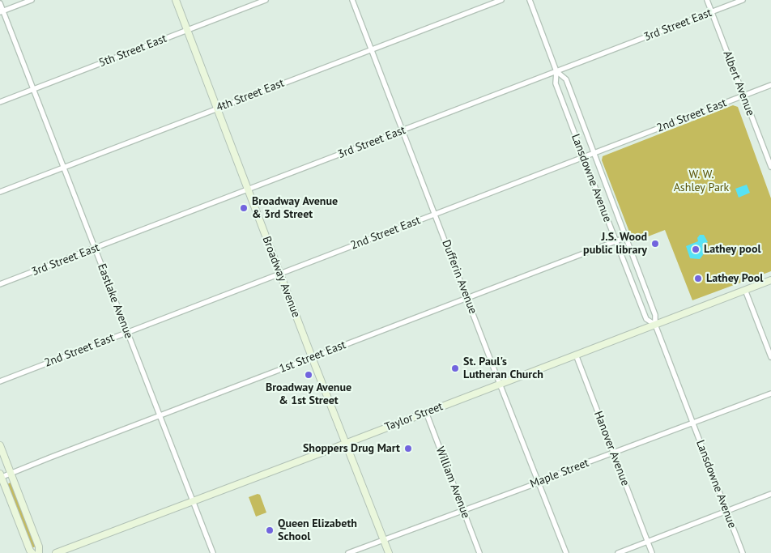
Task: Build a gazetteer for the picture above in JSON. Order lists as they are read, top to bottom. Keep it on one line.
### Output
{"streets":{"main road":["Broadway Avenue","Taylor Street"],"street":["3rd Street East","5th Street East","Albert Avenue","4th Street East","2nd Street East","Lansdowne Avenue","Dufferin Avenue","Eastlake Avenue","1st Street East","Hanover Avenue","Maple Street","William Avenue"]},"crossings":[["3rd Street East","Albert Avenue"],["3rd Street East","Lansdowne Avenue"],["3rd Street East","Broadway Avenue"],["3rd Street East","Dufferin Avenue"],["3rd Street East","Eastlake Avenue"],["5th Street East","Broadway Avenue"],["5th Street East","Eastlake Avenue"],["Albert Avenue","2nd Street East"],["4th Street East","Broadway Avenue"],["4th Street East","Dufferin Avenue"],["4th Street East","Eastlake Avenue"],["2nd Street East","Lansdowne Avenue"],["2nd Street East","Broadway Avenue"],["2nd Street East","Dufferin Avenue"],["2nd Street East","Eastlake Avenue"],["Lansdowne Avenue","1st Street East"],["Lansdowne Avenue","Taylor Street"],["Lansdowne Avenue","Maple Street"],["Broadway Avenue","1st Street East"],["Broadway Avenue","Taylor Street"],["Broadway Avenue","Maple Street"],["Dufferin Avenue","1st Street East"],["Dufferin Avenue","Taylor Street"],["Dufferin Avenue","Maple Street"],["Eastlake Avenue","1st Street East"],["Eastlake Avenue","Taylor Street"],["Taylor Street","Hanover Avenue"],["Taylor Street","William Avenue"],["Hanover Avenue","Maple Street"],["Maple Street","William Avenue"]],"parks":["W. W. Ashley Park"],"places":["Broadway Avenue & 3rd Street","J.S. Wood public library","Lathey pool","Lathey Pool","St. Paul's Lutheran Church","Broadway Avenue & 1st Street","Shoppers Drug Mart","Queen Elizabeth School"]}
